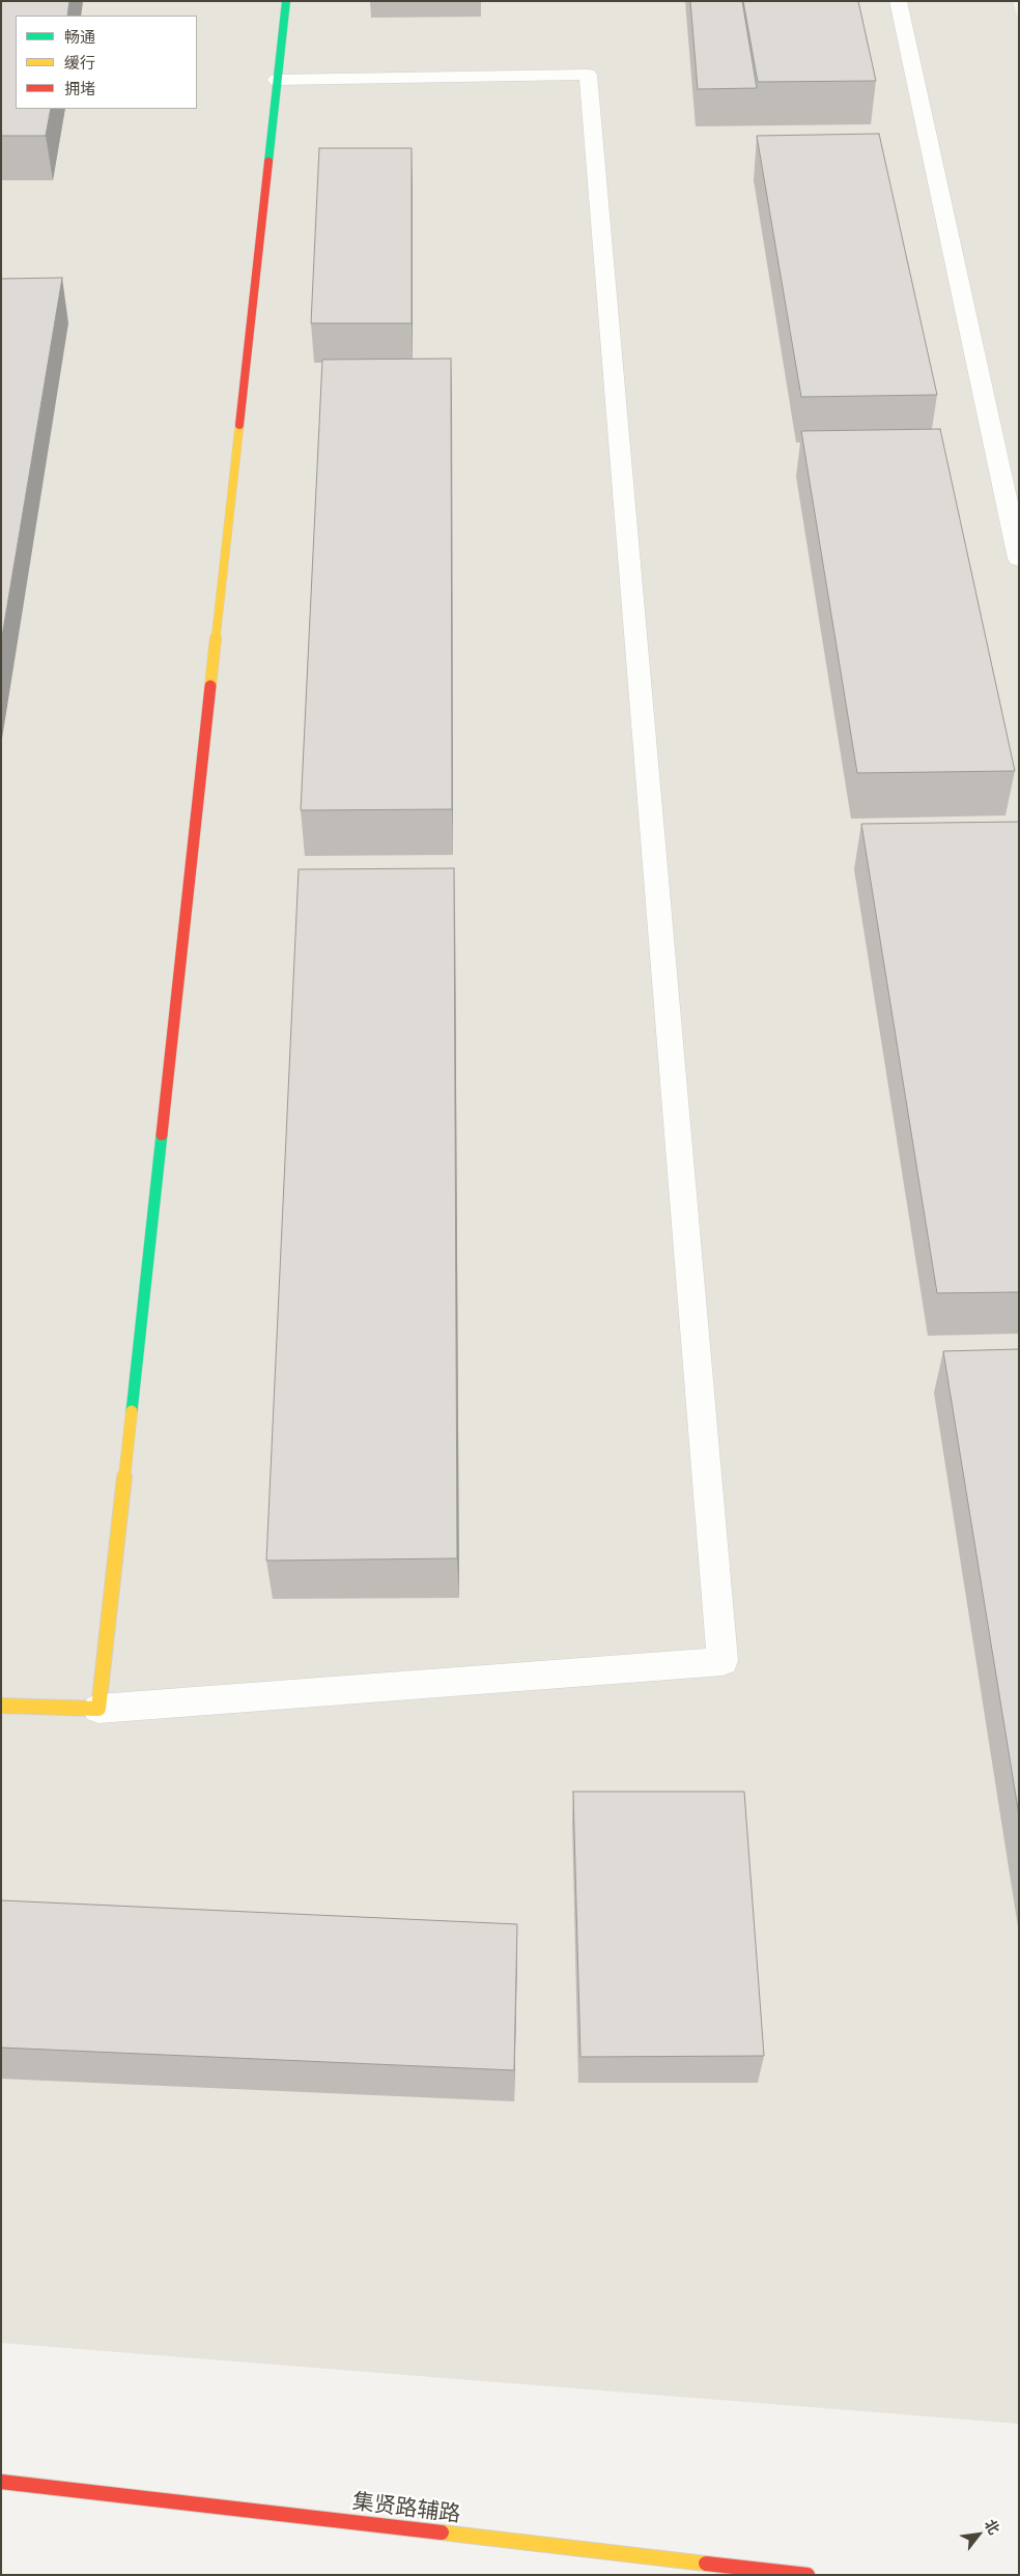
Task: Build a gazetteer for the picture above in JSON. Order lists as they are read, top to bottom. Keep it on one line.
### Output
{"streets":{"street":["集贤路辅路"]},"legend":["畅通","缓行","拥堵"],"north":"top right"}
